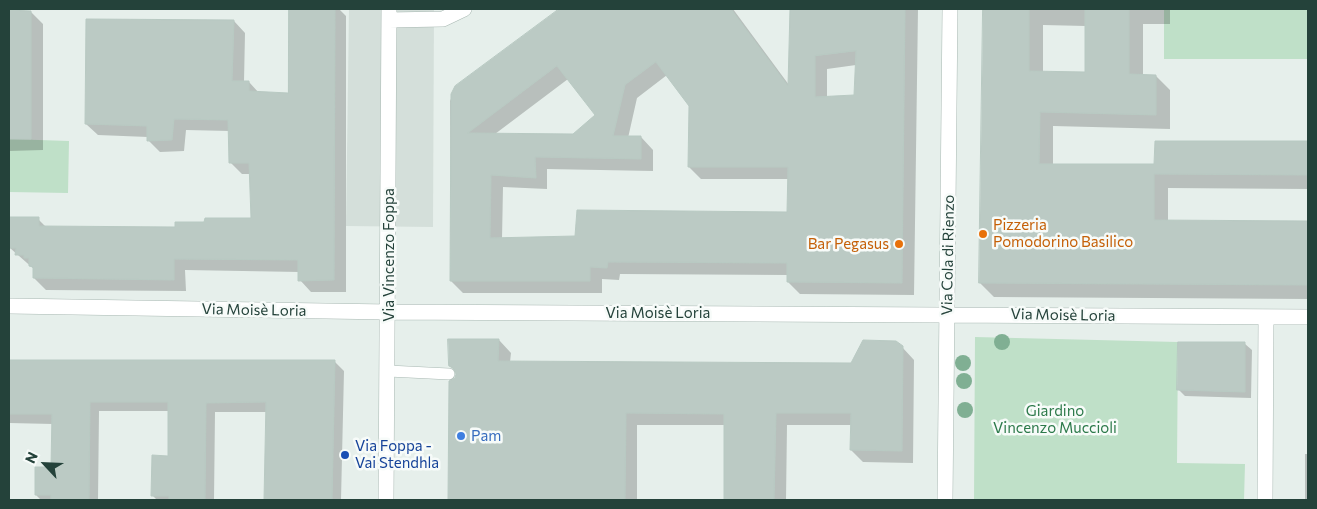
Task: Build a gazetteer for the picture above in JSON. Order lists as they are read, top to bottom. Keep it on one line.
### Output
{"streets":{"street":["Via Vincenzo Foppa","Via Cola di Rienzo","Via Moisè Loria"]},"crossings":[["Via Vincenzo Foppa","Via Moisè Loria"],["Via Cola di Rienzo","Via Moisè Loria"]],"parks":["Giardino Vincenzo Muccioli"],"places":["Pizzeria Pomodorino Basilico","Bar Pegasus","Pam","Via Foppa - Vai Stendhla"],"north":"top left"}
